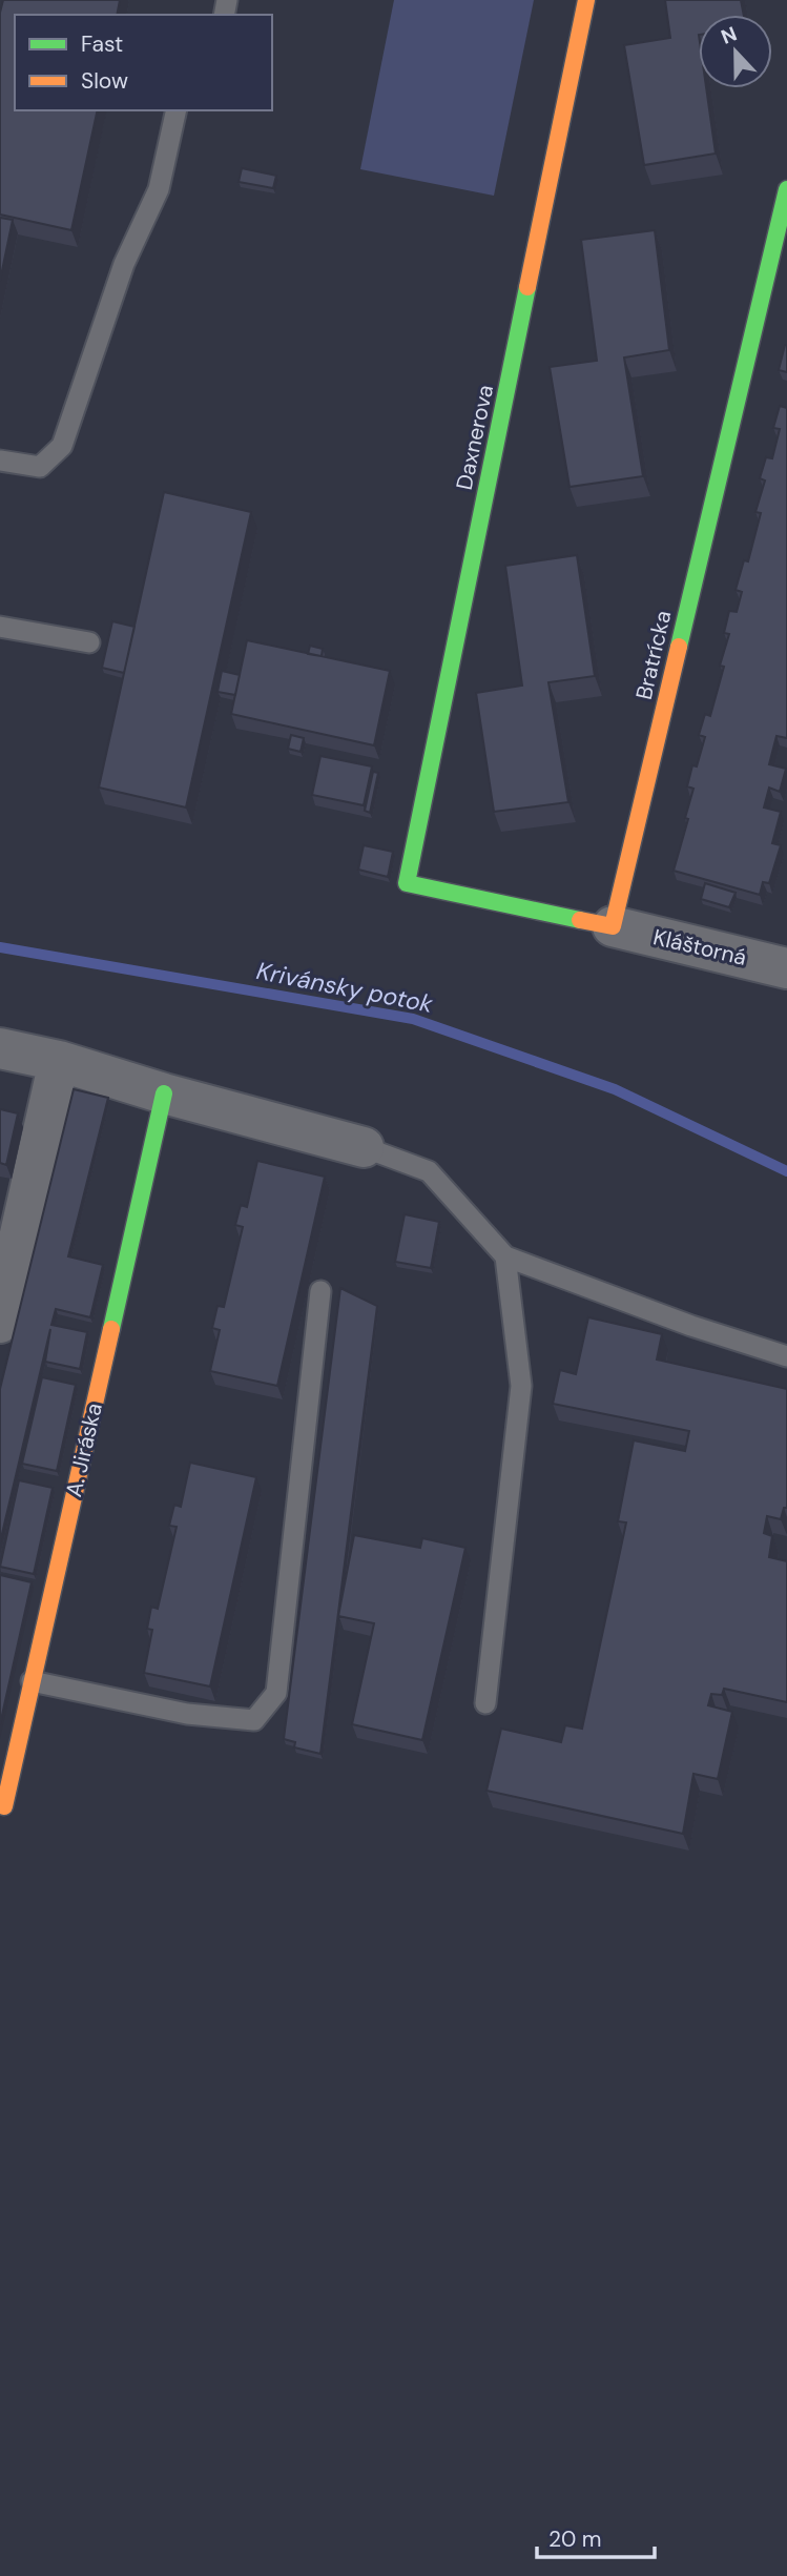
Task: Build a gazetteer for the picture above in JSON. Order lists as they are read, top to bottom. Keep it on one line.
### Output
{"streets":{"street":["Daxnerova","Bratrícka","Kláštorná","A. Jiráska"]},"crossings":[["Daxnerova","Bratrícka"],["Daxnerova","Kláštorná"],["Bratrícka","Kláštorná"]],"water":["Krivánsky potok"],"legend":["Fast","Slow"],"scale_bar":"20 m","north":"top"}
